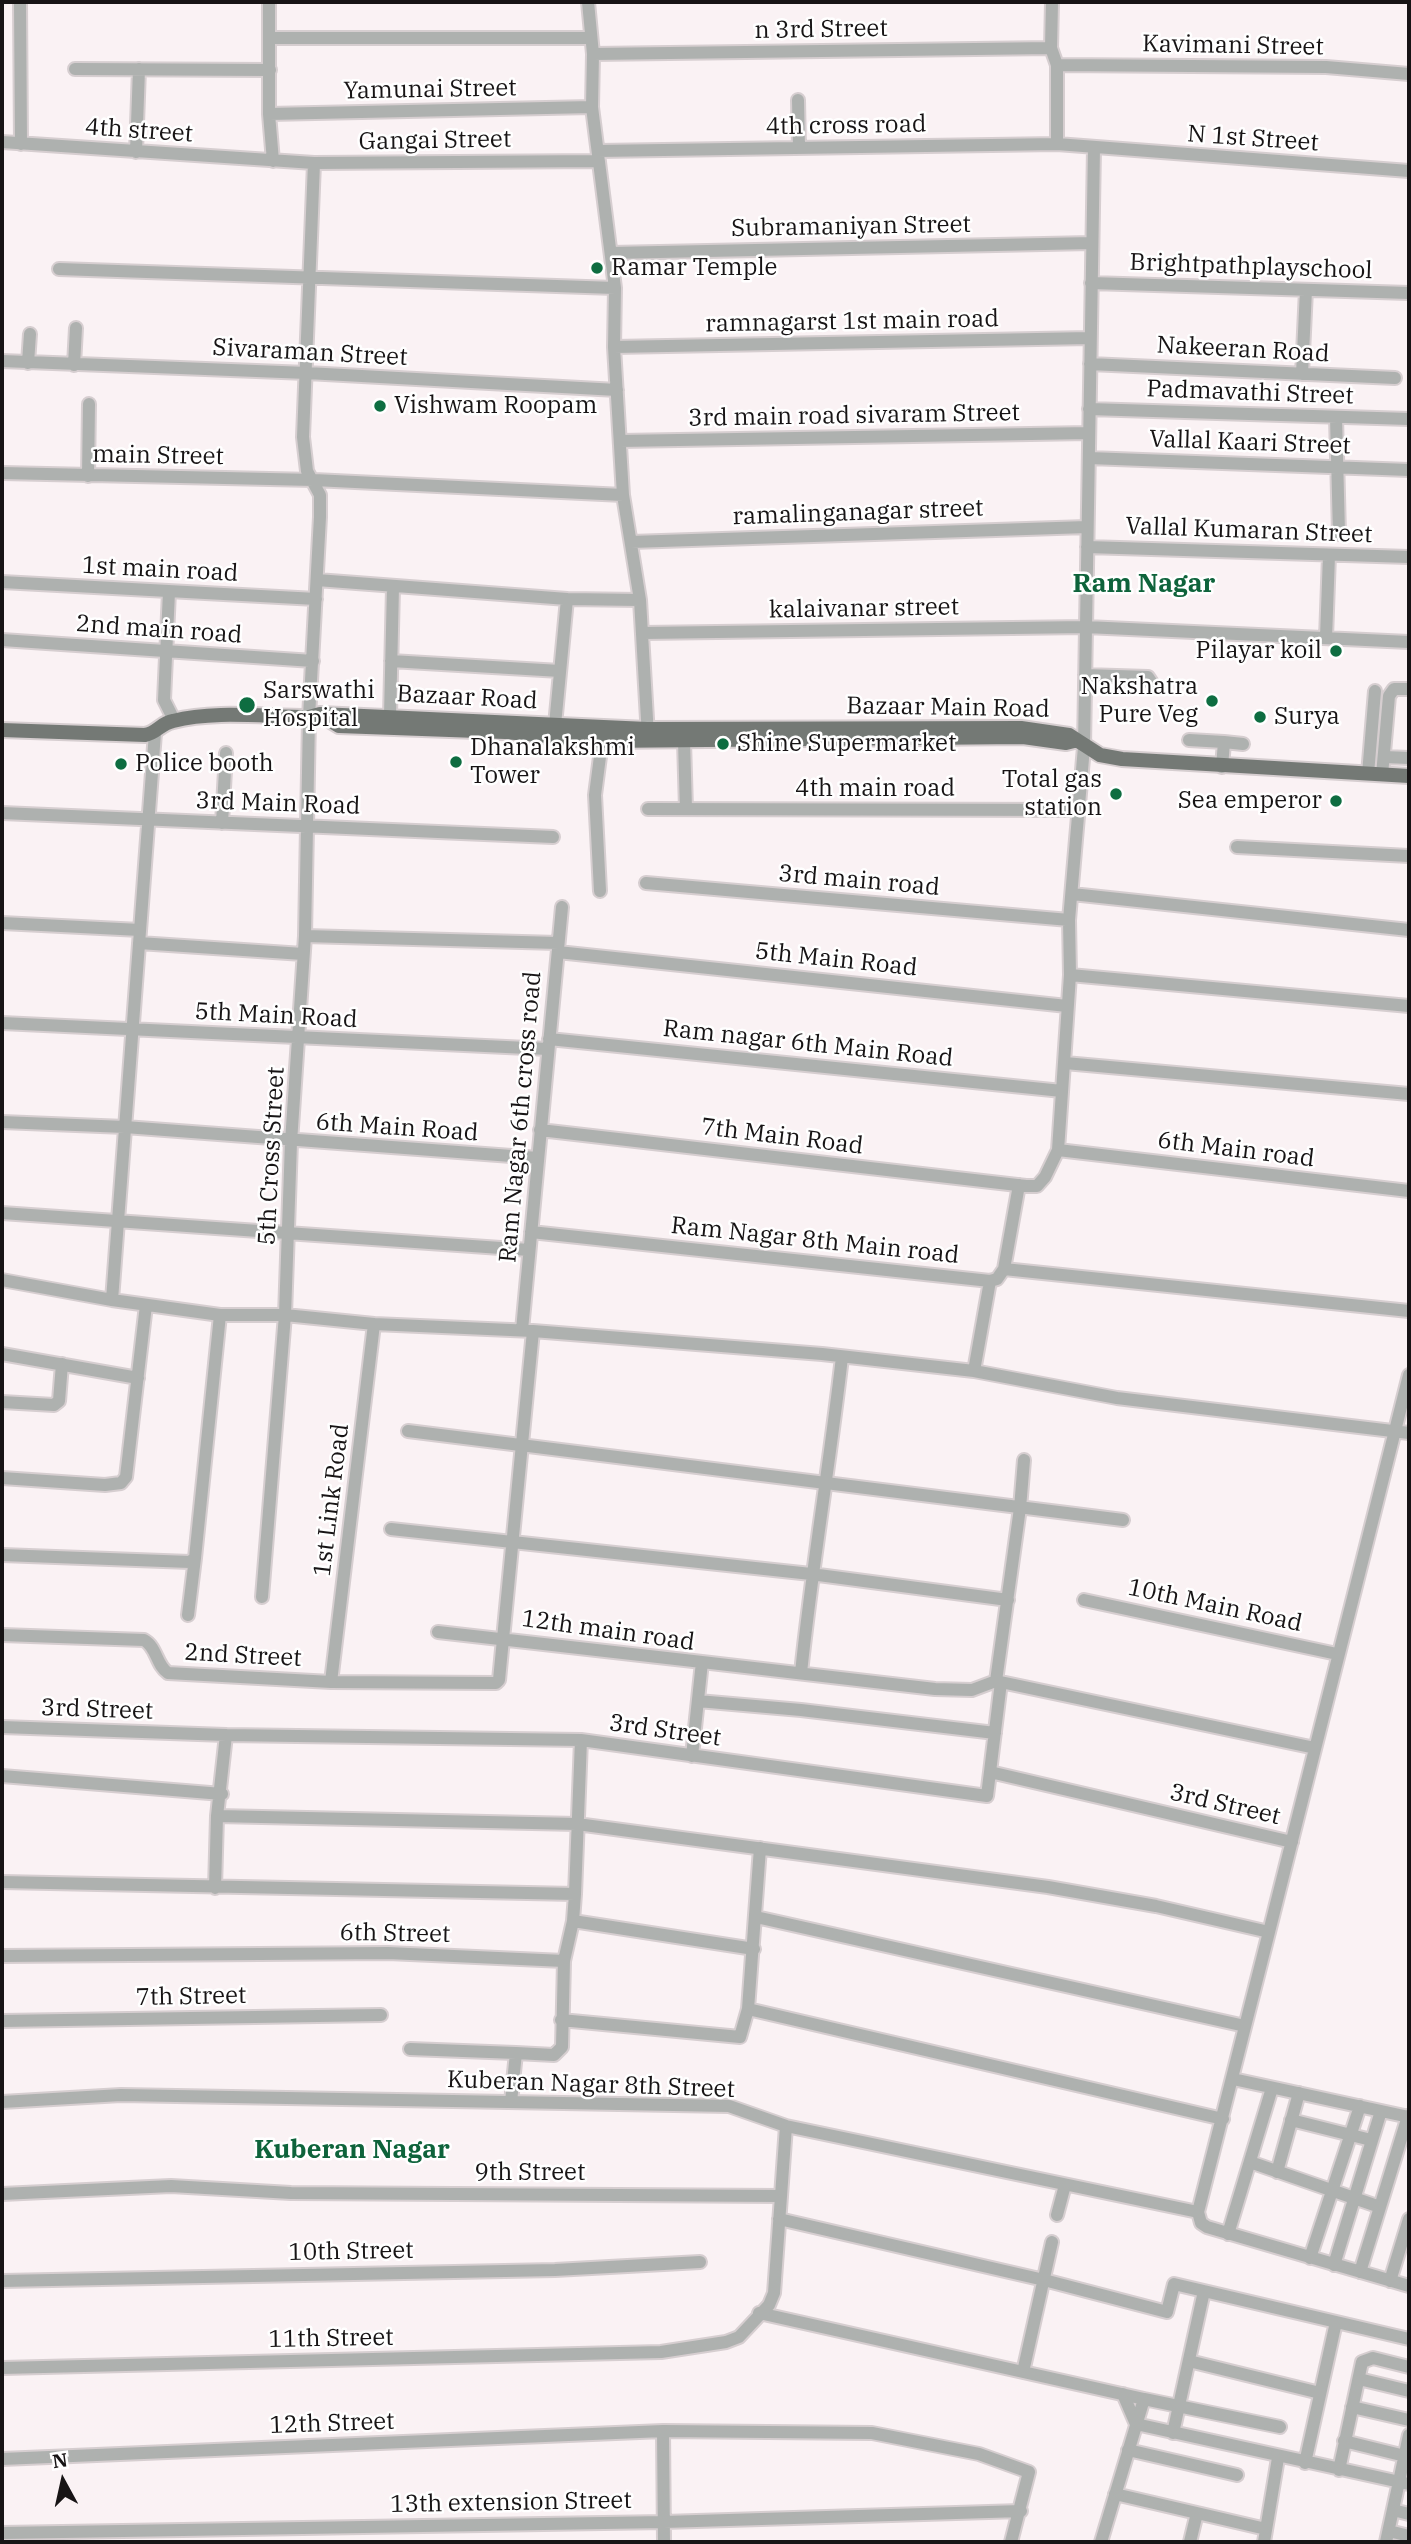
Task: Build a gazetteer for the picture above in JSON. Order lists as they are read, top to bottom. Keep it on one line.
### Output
{"streets":{"main road":["Bazaar Road","Bazaar Main Road"],"street":["n 3rd Street","Kavimani Street","Yamunai Street","4th cross road","4th street","N 1st Street","Gangai Street","Subramaniyan Street","Brightpathplayschool","ramnagarst 1st main road","Nakeeran Road","Sivaraman Street","Padmavathi Street","3rd main road sivaram Street","Vallal Kaari Street","main Street","ramalinganagar street","Vallal Kumaran Street","1st main road","kalaivanar street","2nd main road","4th main road","3rd Main Road","3rd main road","5th Main Road","Ram nagar 6th Main Road","Ram Nagar 6th cross road","6th Main Road","7th Main Road","6th Main road","5th Cross Street","Ram Nagar 8th Main road","1st Link Road","10th Main Road","12th main road","2nd Street","3rd Street","6th Street","7th Street","Kuberan Nagar 8th Street","9th Street","10th Street","11th Street","12th Street","13th extension Street"]},"crossings":[["4th cross road","N 1st Street"],["4th cross road","Gangai Street"],["4th street","Gangai Street"],["Gangai Street","5th Cross Street"],["Sivaraman Street","5th Cross Street"],["main Street","5th Cross Street"],["1st main road","5th Cross Street"],["2nd main road","5th Cross Street"],["Bazaar Road","Bazaar Main Road"],["Bazaar Road","5th Cross Street"],["3rd Main Road","5th Cross Street"],["5th Main Road","Ram nagar 6th Main Road"],["5th Main Road","Ram Nagar 6th cross road"],["5th Main Road","5th Cross Street"],["Ram nagar 6th Main Road","Ram Nagar 6th cross road"],["Ram Nagar 6th cross road","6th Main Road"],["Ram Nagar 6th cross road","7th Main Road"],["Ram Nagar 6th cross road","Ram Nagar 8th Main road"],["Ram Nagar 6th cross road","1st Link Road"],["Ram Nagar 6th cross road","12th main road"],["Ram Nagar 6th cross road","2nd Street"],["6th Main Road","5th Cross Street"],["1st Link Road","2nd Street"],["12th main road","3rd Street"],["12th Street","13th extension Street"]],"districts":["Ram Nagar","Kuberan Nagar"],"places":["Ramar Temple","Vishwam Roopam","Pilayar koil","Nakshatra Pure Veg","Sarswathi Hospital","Surya","Shine Supermarket","Dhanalakshmi Tower","Police booth","Total gas station","Sea emperor"],"north":"top"}
